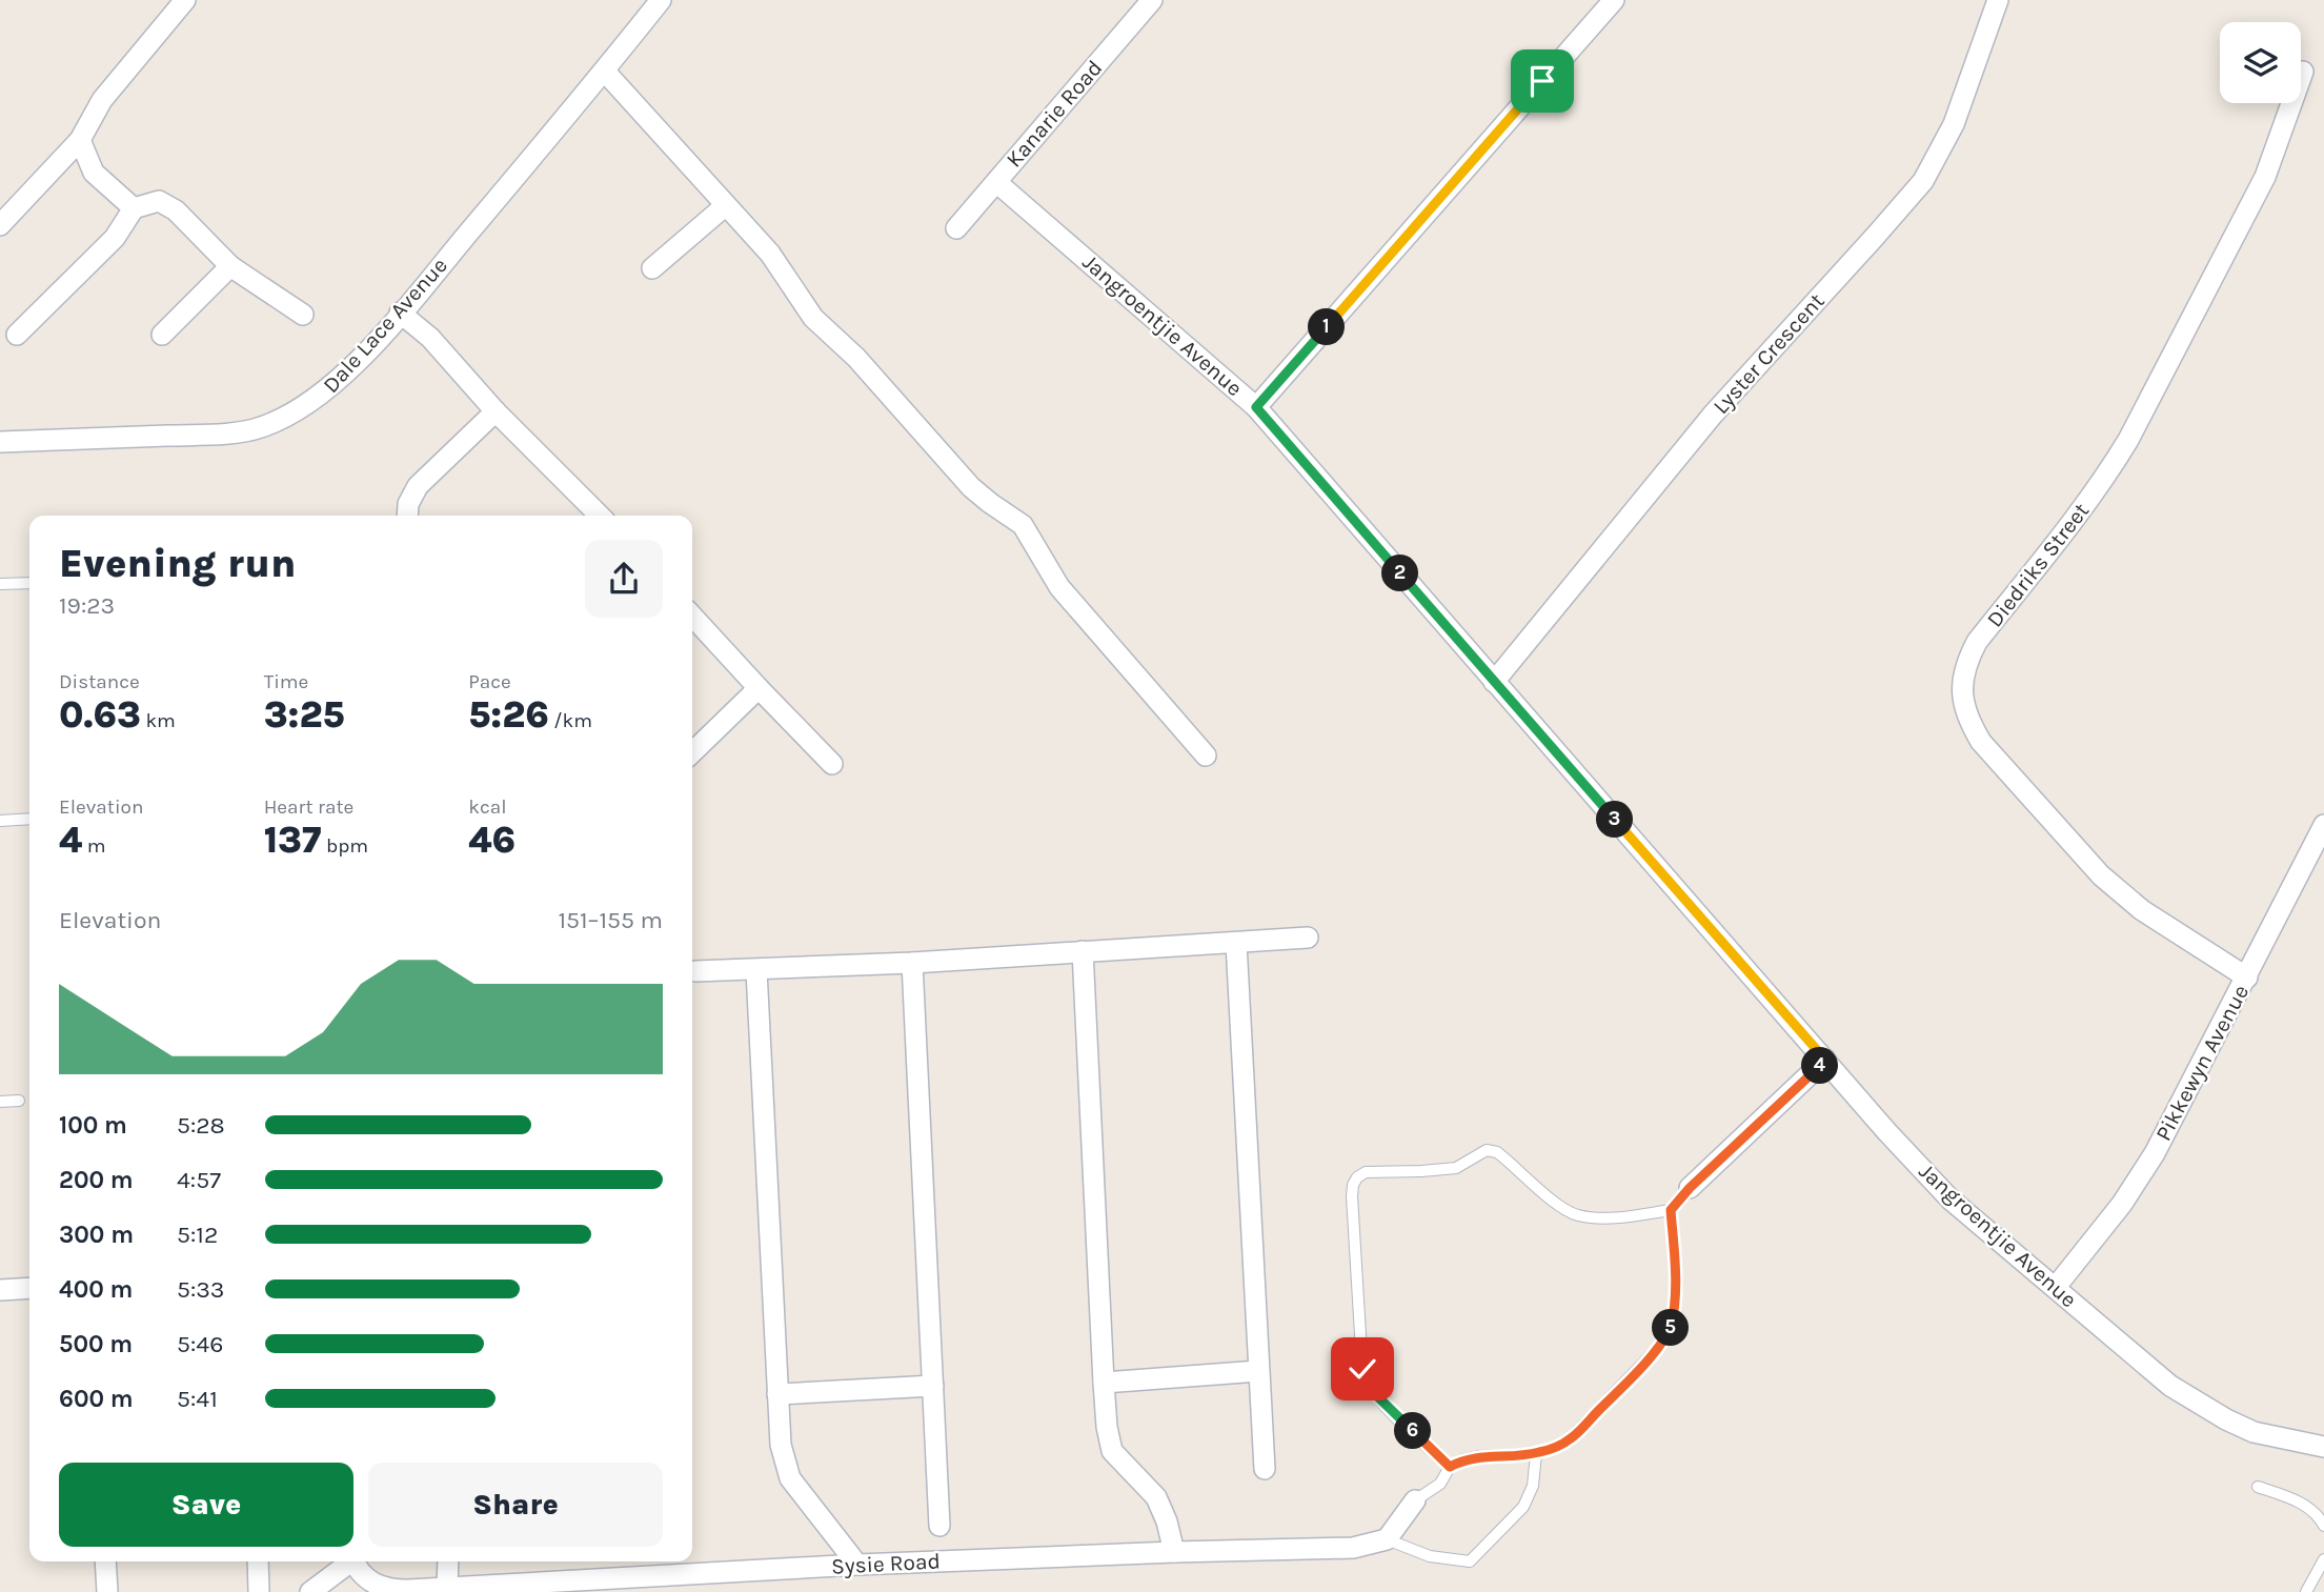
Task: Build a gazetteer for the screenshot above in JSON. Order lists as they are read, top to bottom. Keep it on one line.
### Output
{"streets":{"street":["Kanarie Road","Dale Lace Avenue","Jangroentjie Avenue","Lyster Crescent","Diedriks Street","Pikkewyn Avenue","Sysie Road"]},"crossings":[["Kanarie Road","Jangroentjie Avenue"],["Jangroentjie Avenue","Lyster Crescent"],["Jangroentjie Avenue","Pikkewyn Avenue"],["Diedriks Street","Pikkewyn Avenue"]],"page":{"pins":["1","2","3","4","5","6"],"heading":["Evening run","19:23"],"stats":[["Distance","0.63 km"],["Time","3:25"],["Pace","5:26 /km"],["Elevation","4 m"],["Heart rate","137 bpm"],["kcal","46"]],"chart":["Elevation","151–155 m"],"list":[{"name":"100 m","note":"5:28"},{"name":"200 m","note":"4:57"},{"name":"300 m","note":"5:12"},{"name":"400 m","note":"5:33"},{"name":"500 m","note":"5:46"},{"name":"600 m","note":"5:41"}],"buttons":["Save","Share"]}}
